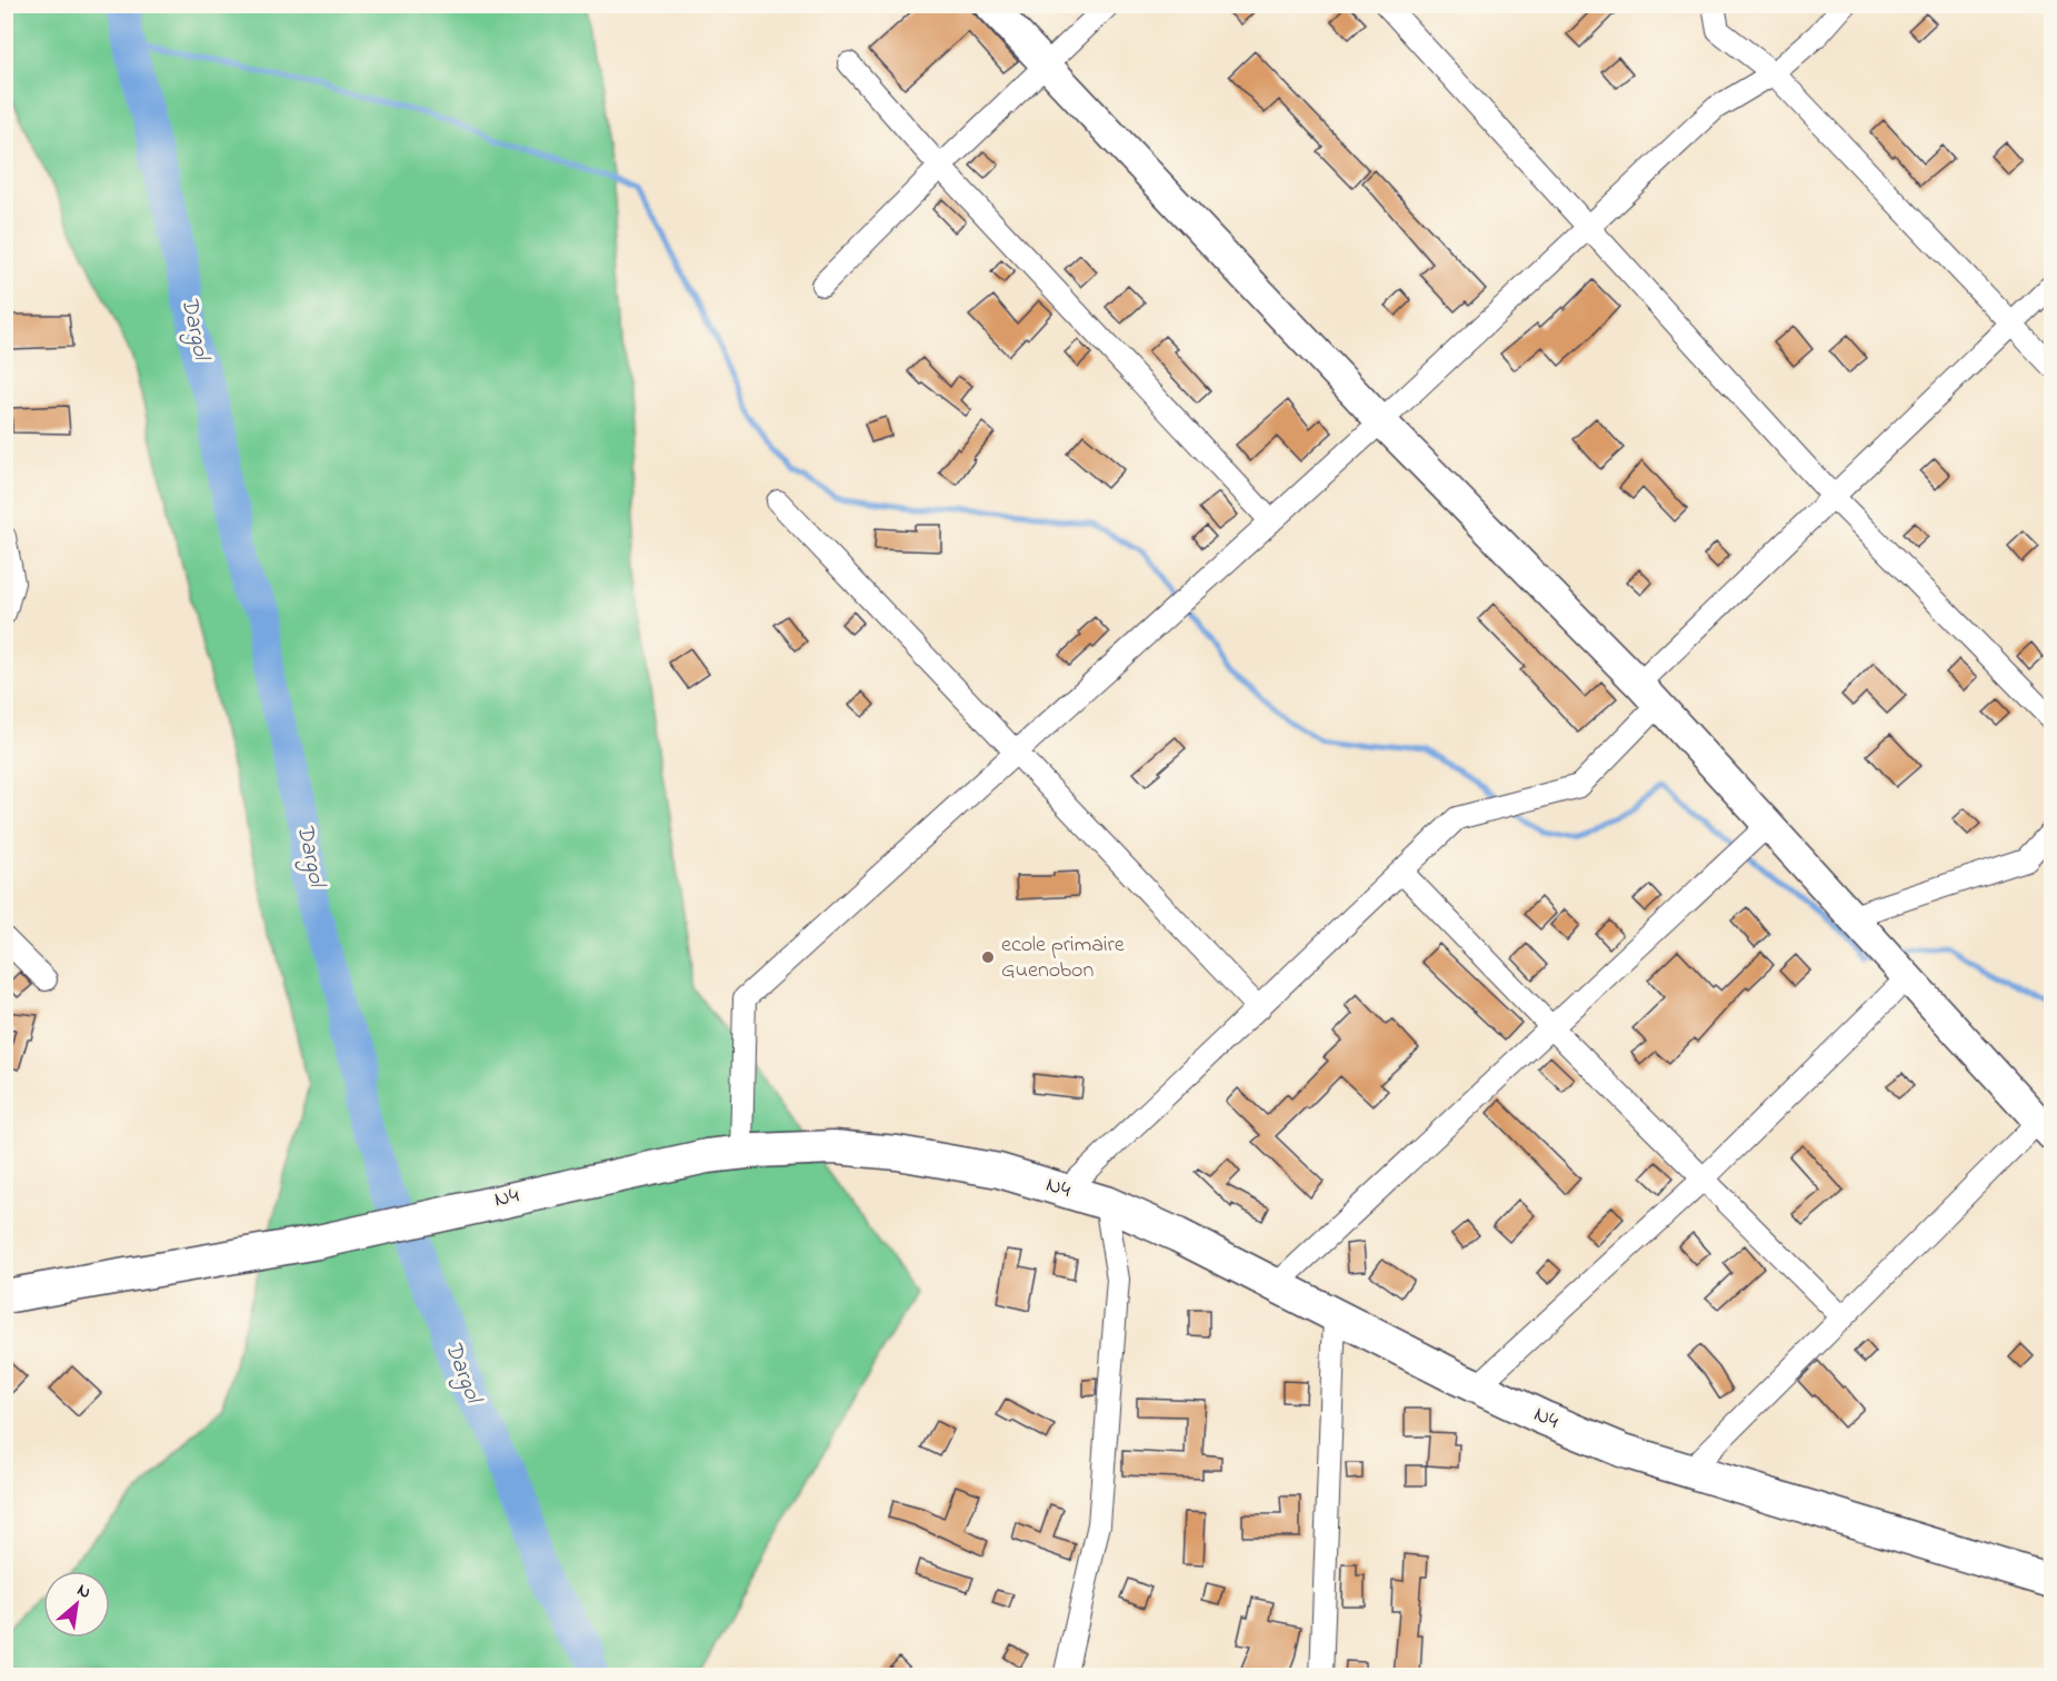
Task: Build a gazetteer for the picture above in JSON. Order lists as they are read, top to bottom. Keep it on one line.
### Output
{"streets":{"main road":["N4"]},"water":["Dargol"],"places":["ecole primaire Guenobon"],"north":"top right"}
